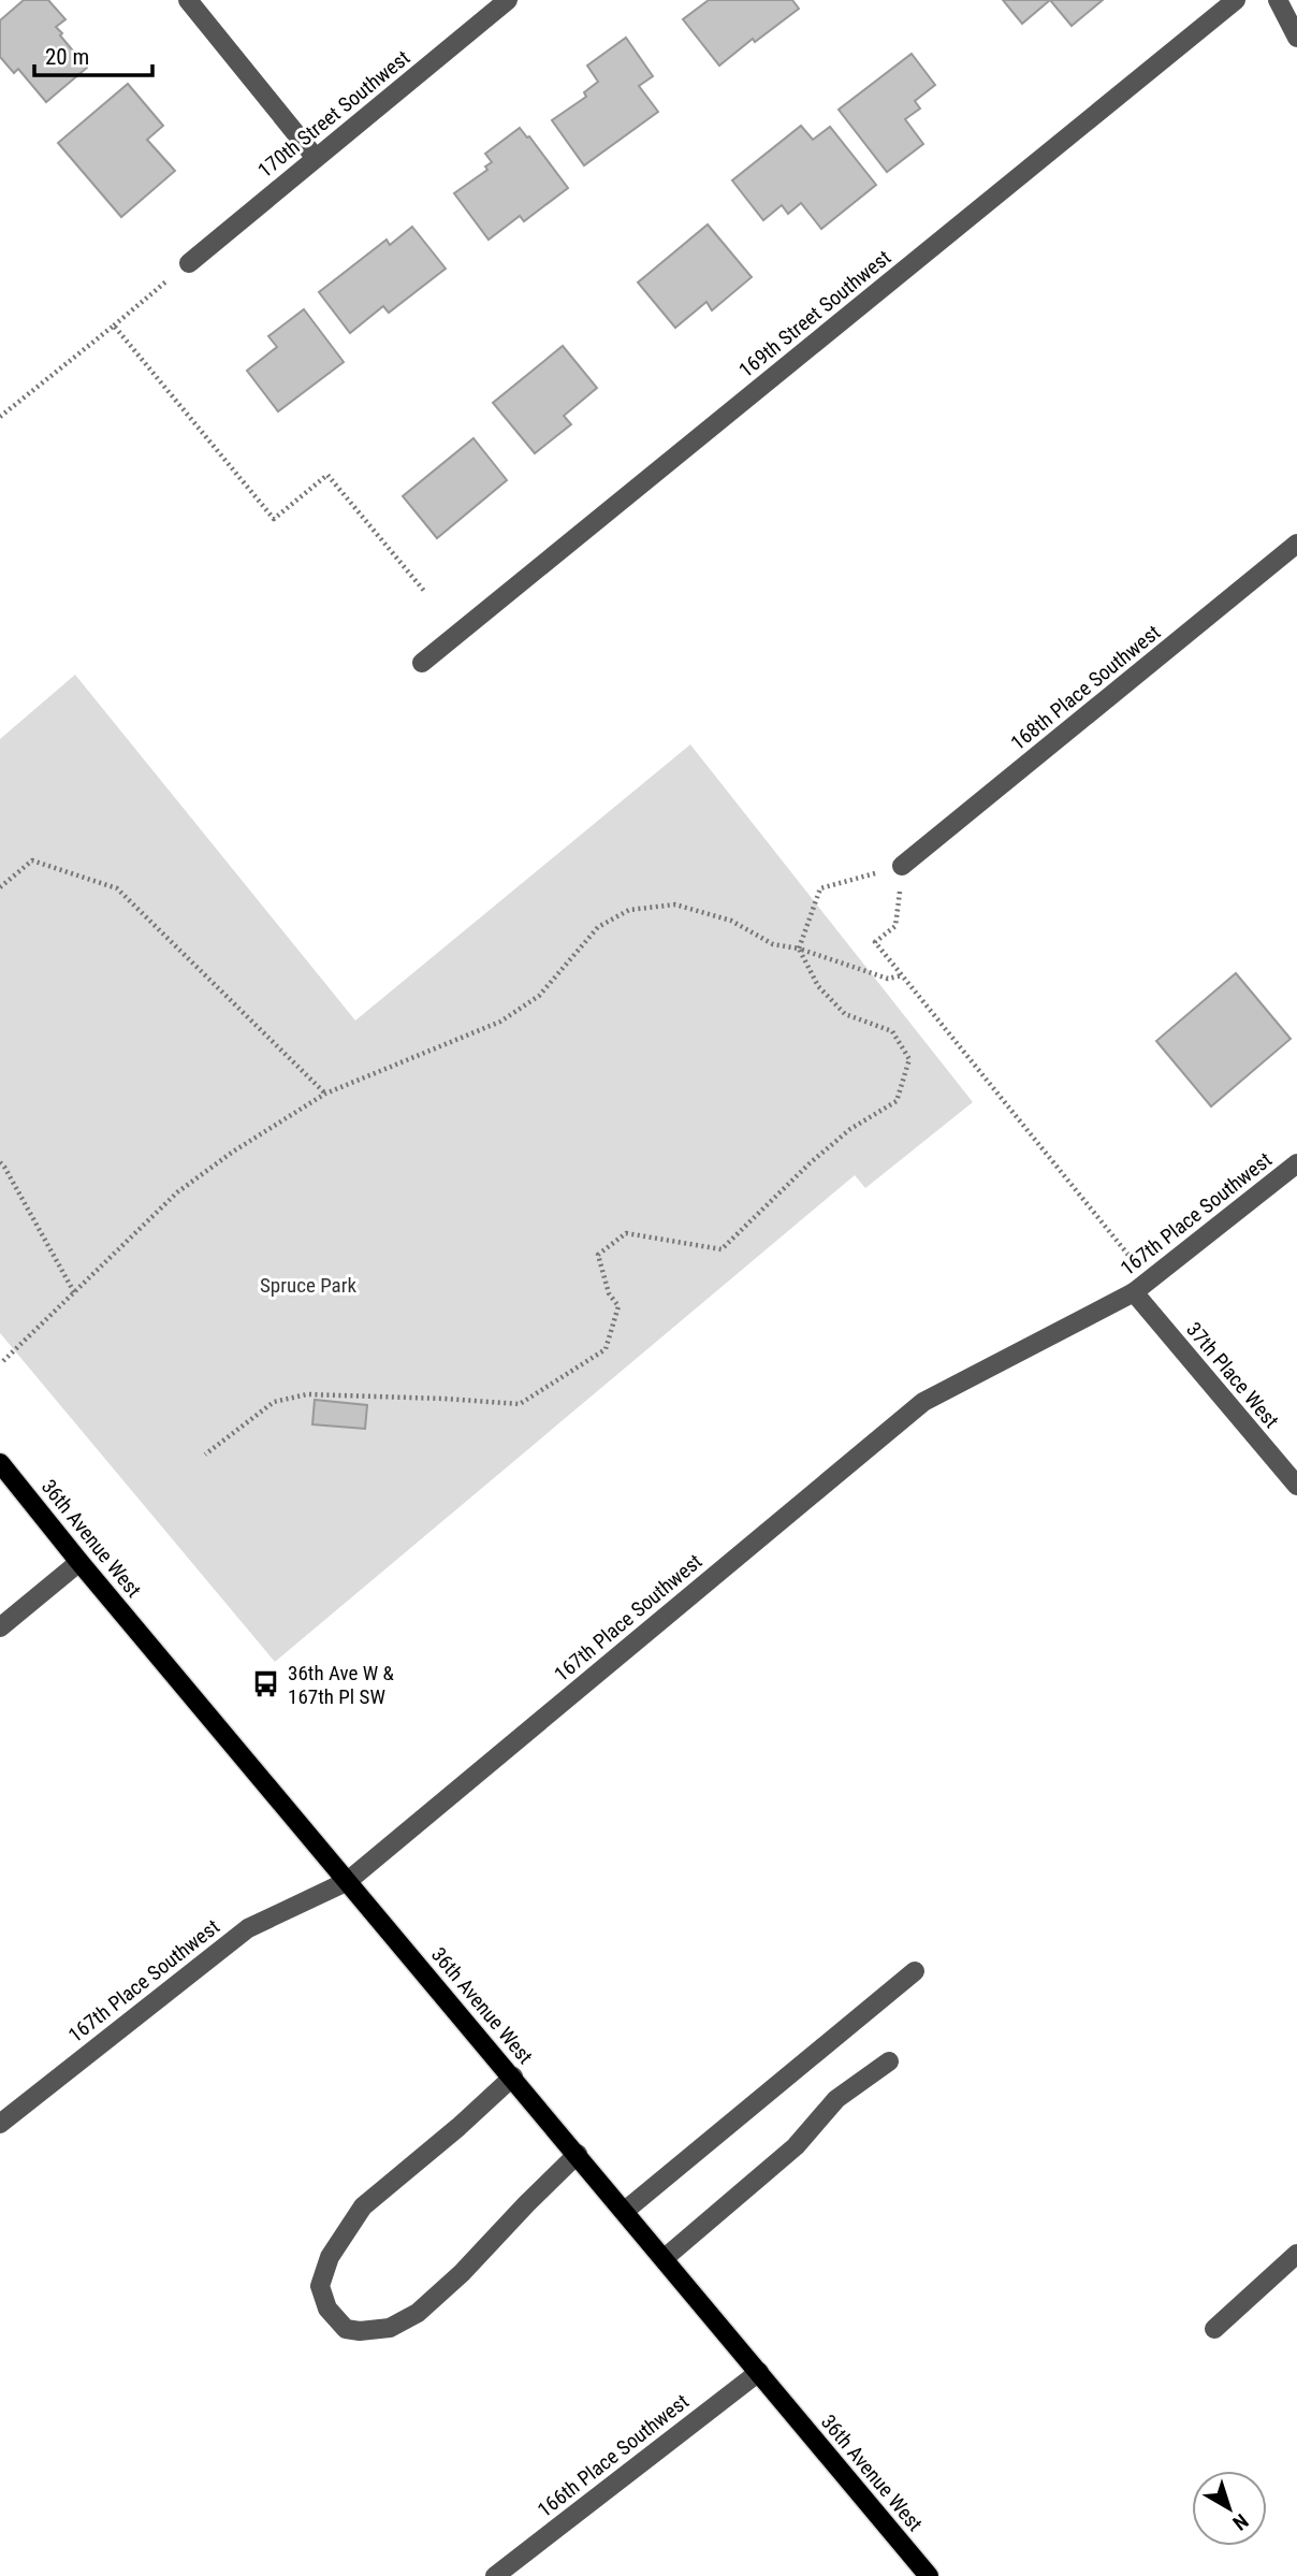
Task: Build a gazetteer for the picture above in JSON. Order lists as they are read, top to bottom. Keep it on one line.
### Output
{"streets":{"main road":["36th Avenue West"],"street":["170th Street Southwest","169th Street Southwest","168th Place Southwest","167th Place Southwest","37th Place West","166th Place Southwest"]},"crossings":[["167th Place Southwest","37th Place West"],["167th Place Southwest","36th Avenue West"],["36th Avenue West","166th Place Southwest"]],"parks":["Spruce Park"],"places":{"bus stop":["36th Ave W & 167th Pl SW"]},"scale_bar":"20 m","north":"bottom right"}
